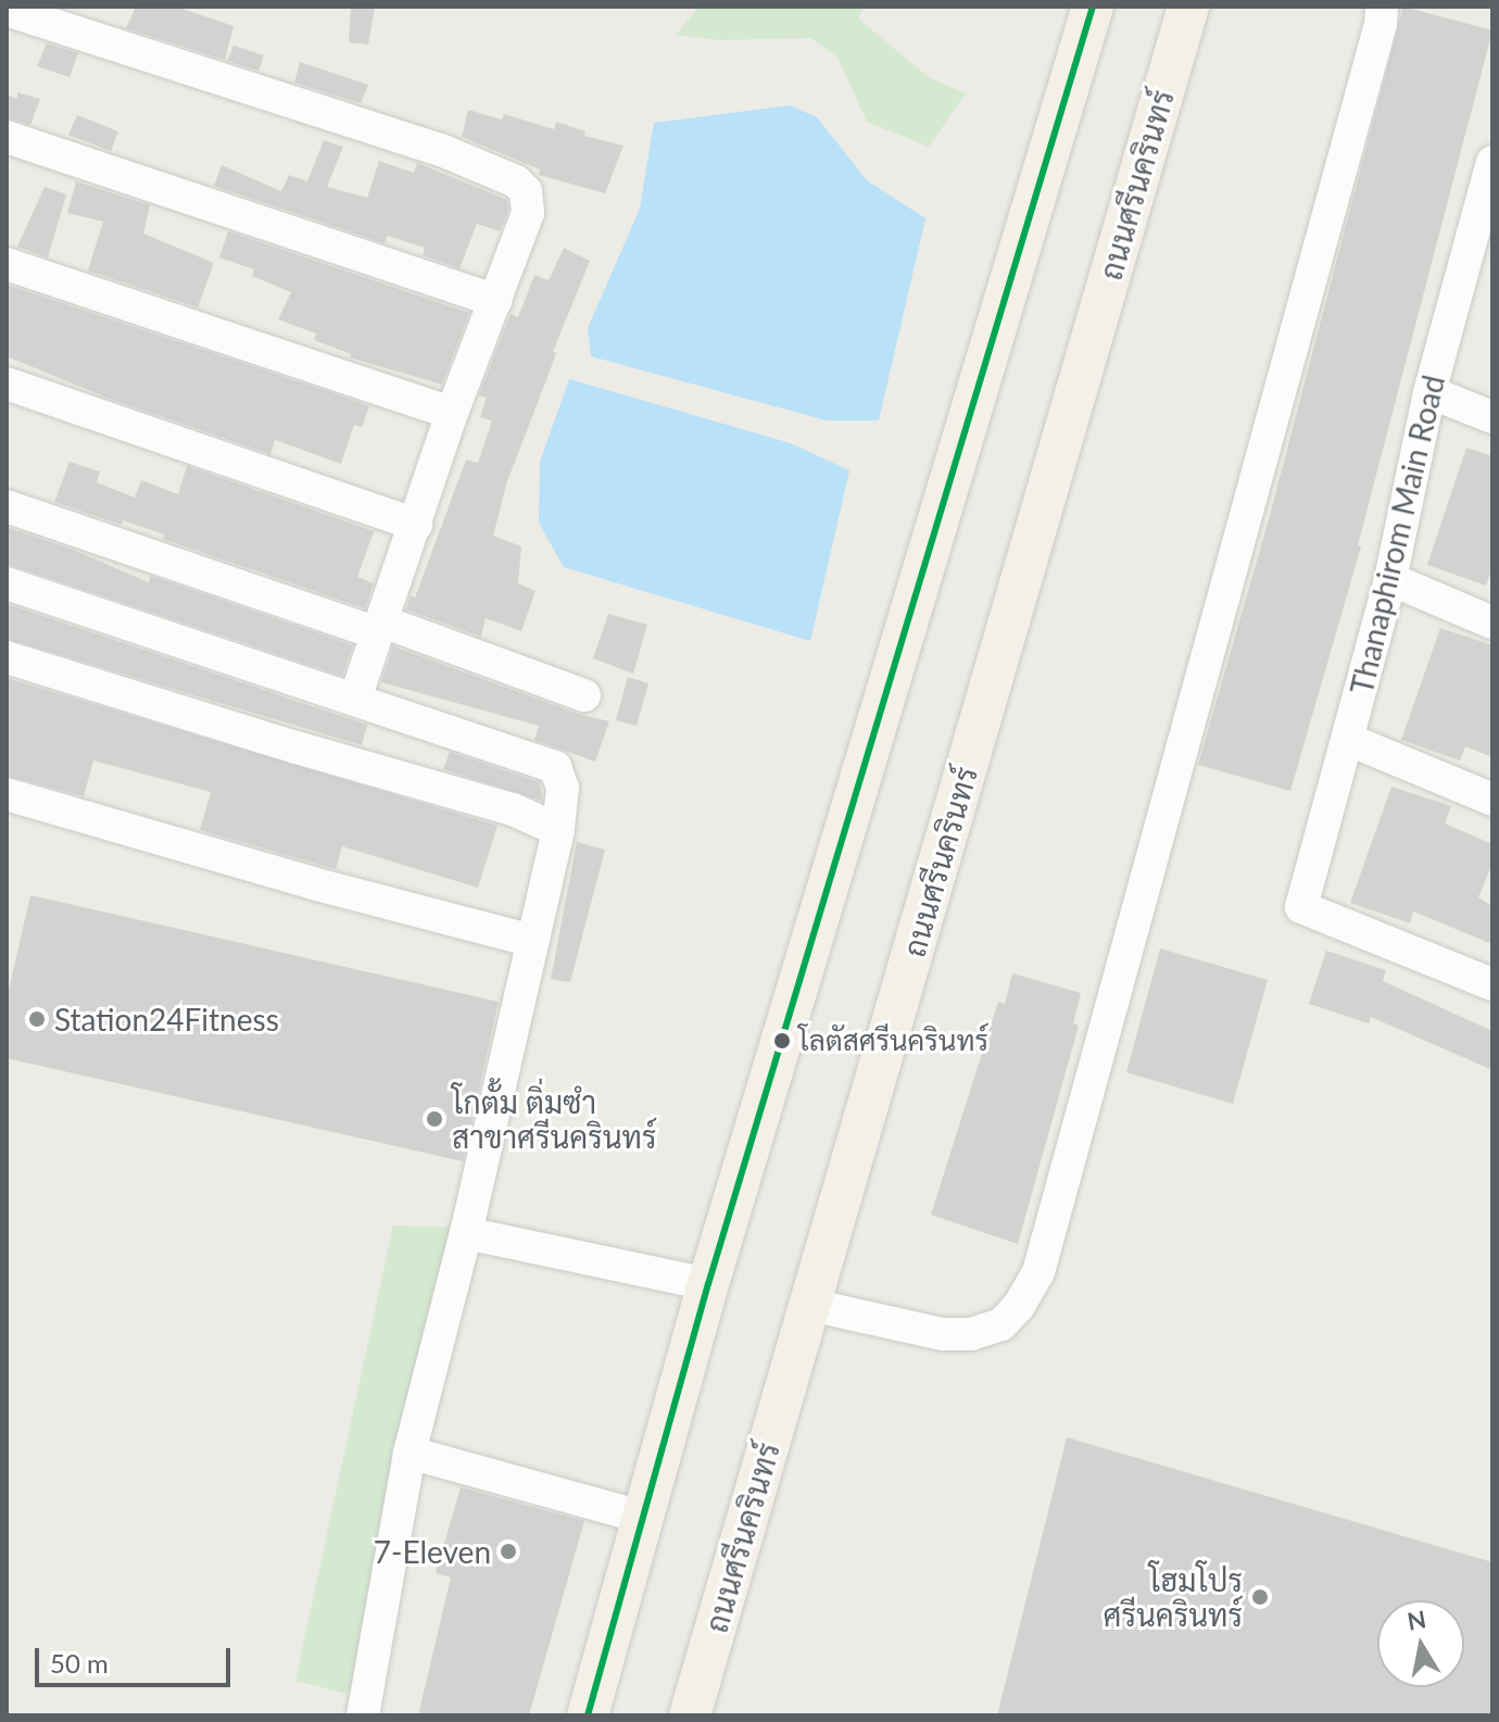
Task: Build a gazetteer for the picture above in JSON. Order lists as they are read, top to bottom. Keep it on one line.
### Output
{"streets":{"main road":["ถนนศรีนครินทร์"],"street":["Thanaphirom Main Road"]},"places":["Station24Fitness","โลตัสศรีนครินทร์","โกตั้ม ติ่มซำ สาขาศรีนครินทร์","7-Eleven","โฮมโปร ศรีนครินทร์"],"scale_bar":"50 m","north":"top"}
